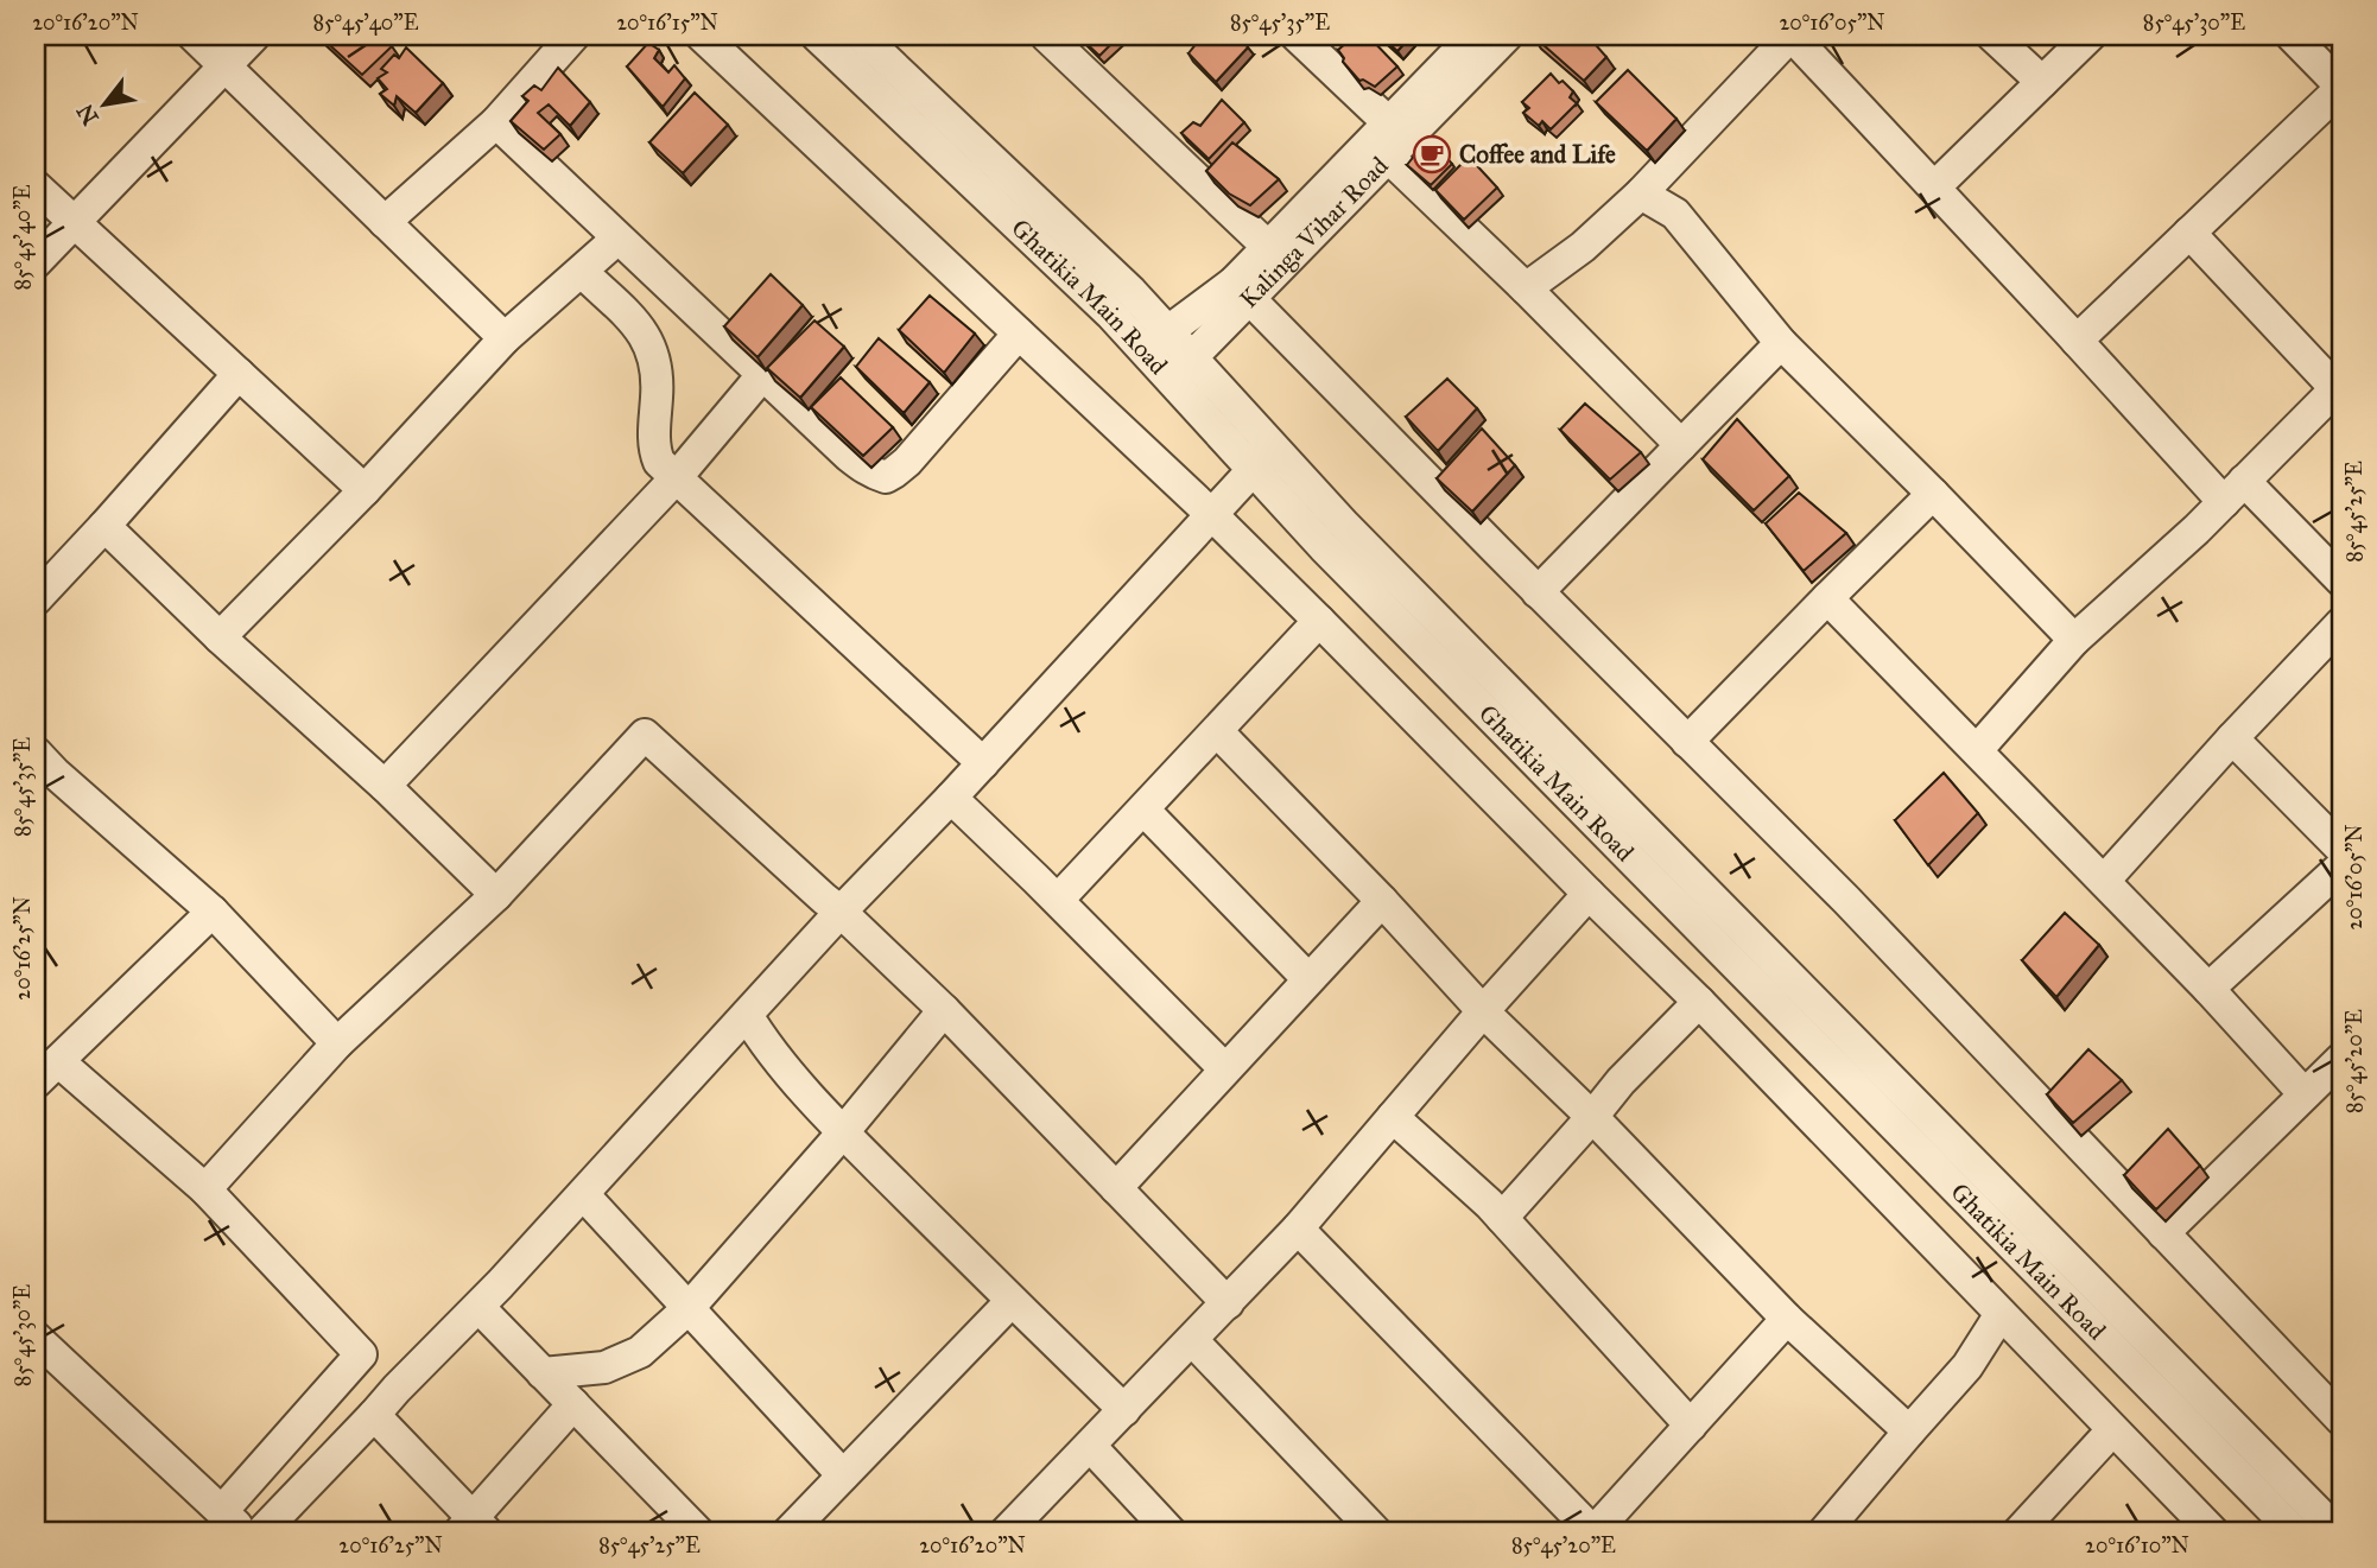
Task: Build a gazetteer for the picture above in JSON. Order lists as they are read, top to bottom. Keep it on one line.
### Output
{"streets":{"street":["Kalinga Vihar Road","Ghatikia Main Road"]},"crossings":[["Kalinga Vihar Road","Ghatikia Main Road"]],"places":{"cafe":["Coffee and Life"]},"north":"bottom left","coordinates":["20°16'20\"N","85°45'40\"E","20°16'15\"N","85°45'35\"E","20°16'05\"N","85°45'30\"E","85°45'25\"E","20°16'25\"N","85°45'20\"E","20°16'10\"N"]}
